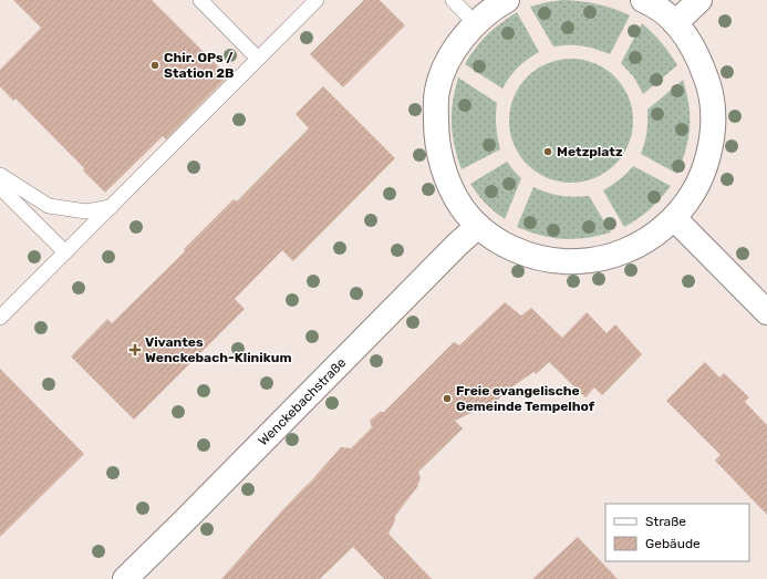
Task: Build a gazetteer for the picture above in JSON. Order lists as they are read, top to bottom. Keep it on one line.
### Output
{"streets":{"street":["Wenckebachstraße"]},"places":{"other":["Chir. OPs / Station 2B","Metzplatz","Freie evangelische Gemeinde Tempelhof"],"health":["Vivantes Wenckebach-Klinikum"]},"legend":["Straße","Gebäude"]}
